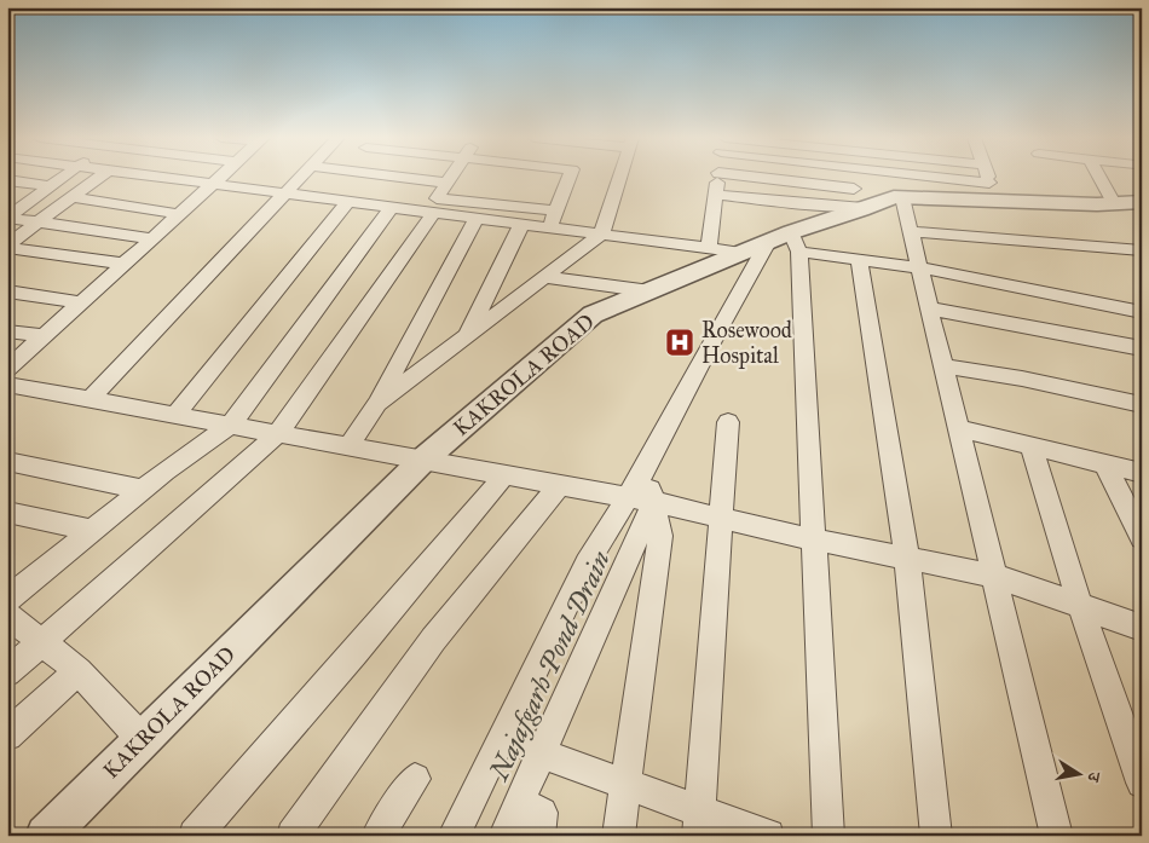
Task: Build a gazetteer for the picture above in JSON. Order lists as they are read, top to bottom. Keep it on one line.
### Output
{"streets":{"street":["KAKROLA ROAD"]},"water":["Najafgarh Pond Drain"],"places":{"hospital":["Rosewood Hospital"]},"north":"right"}
